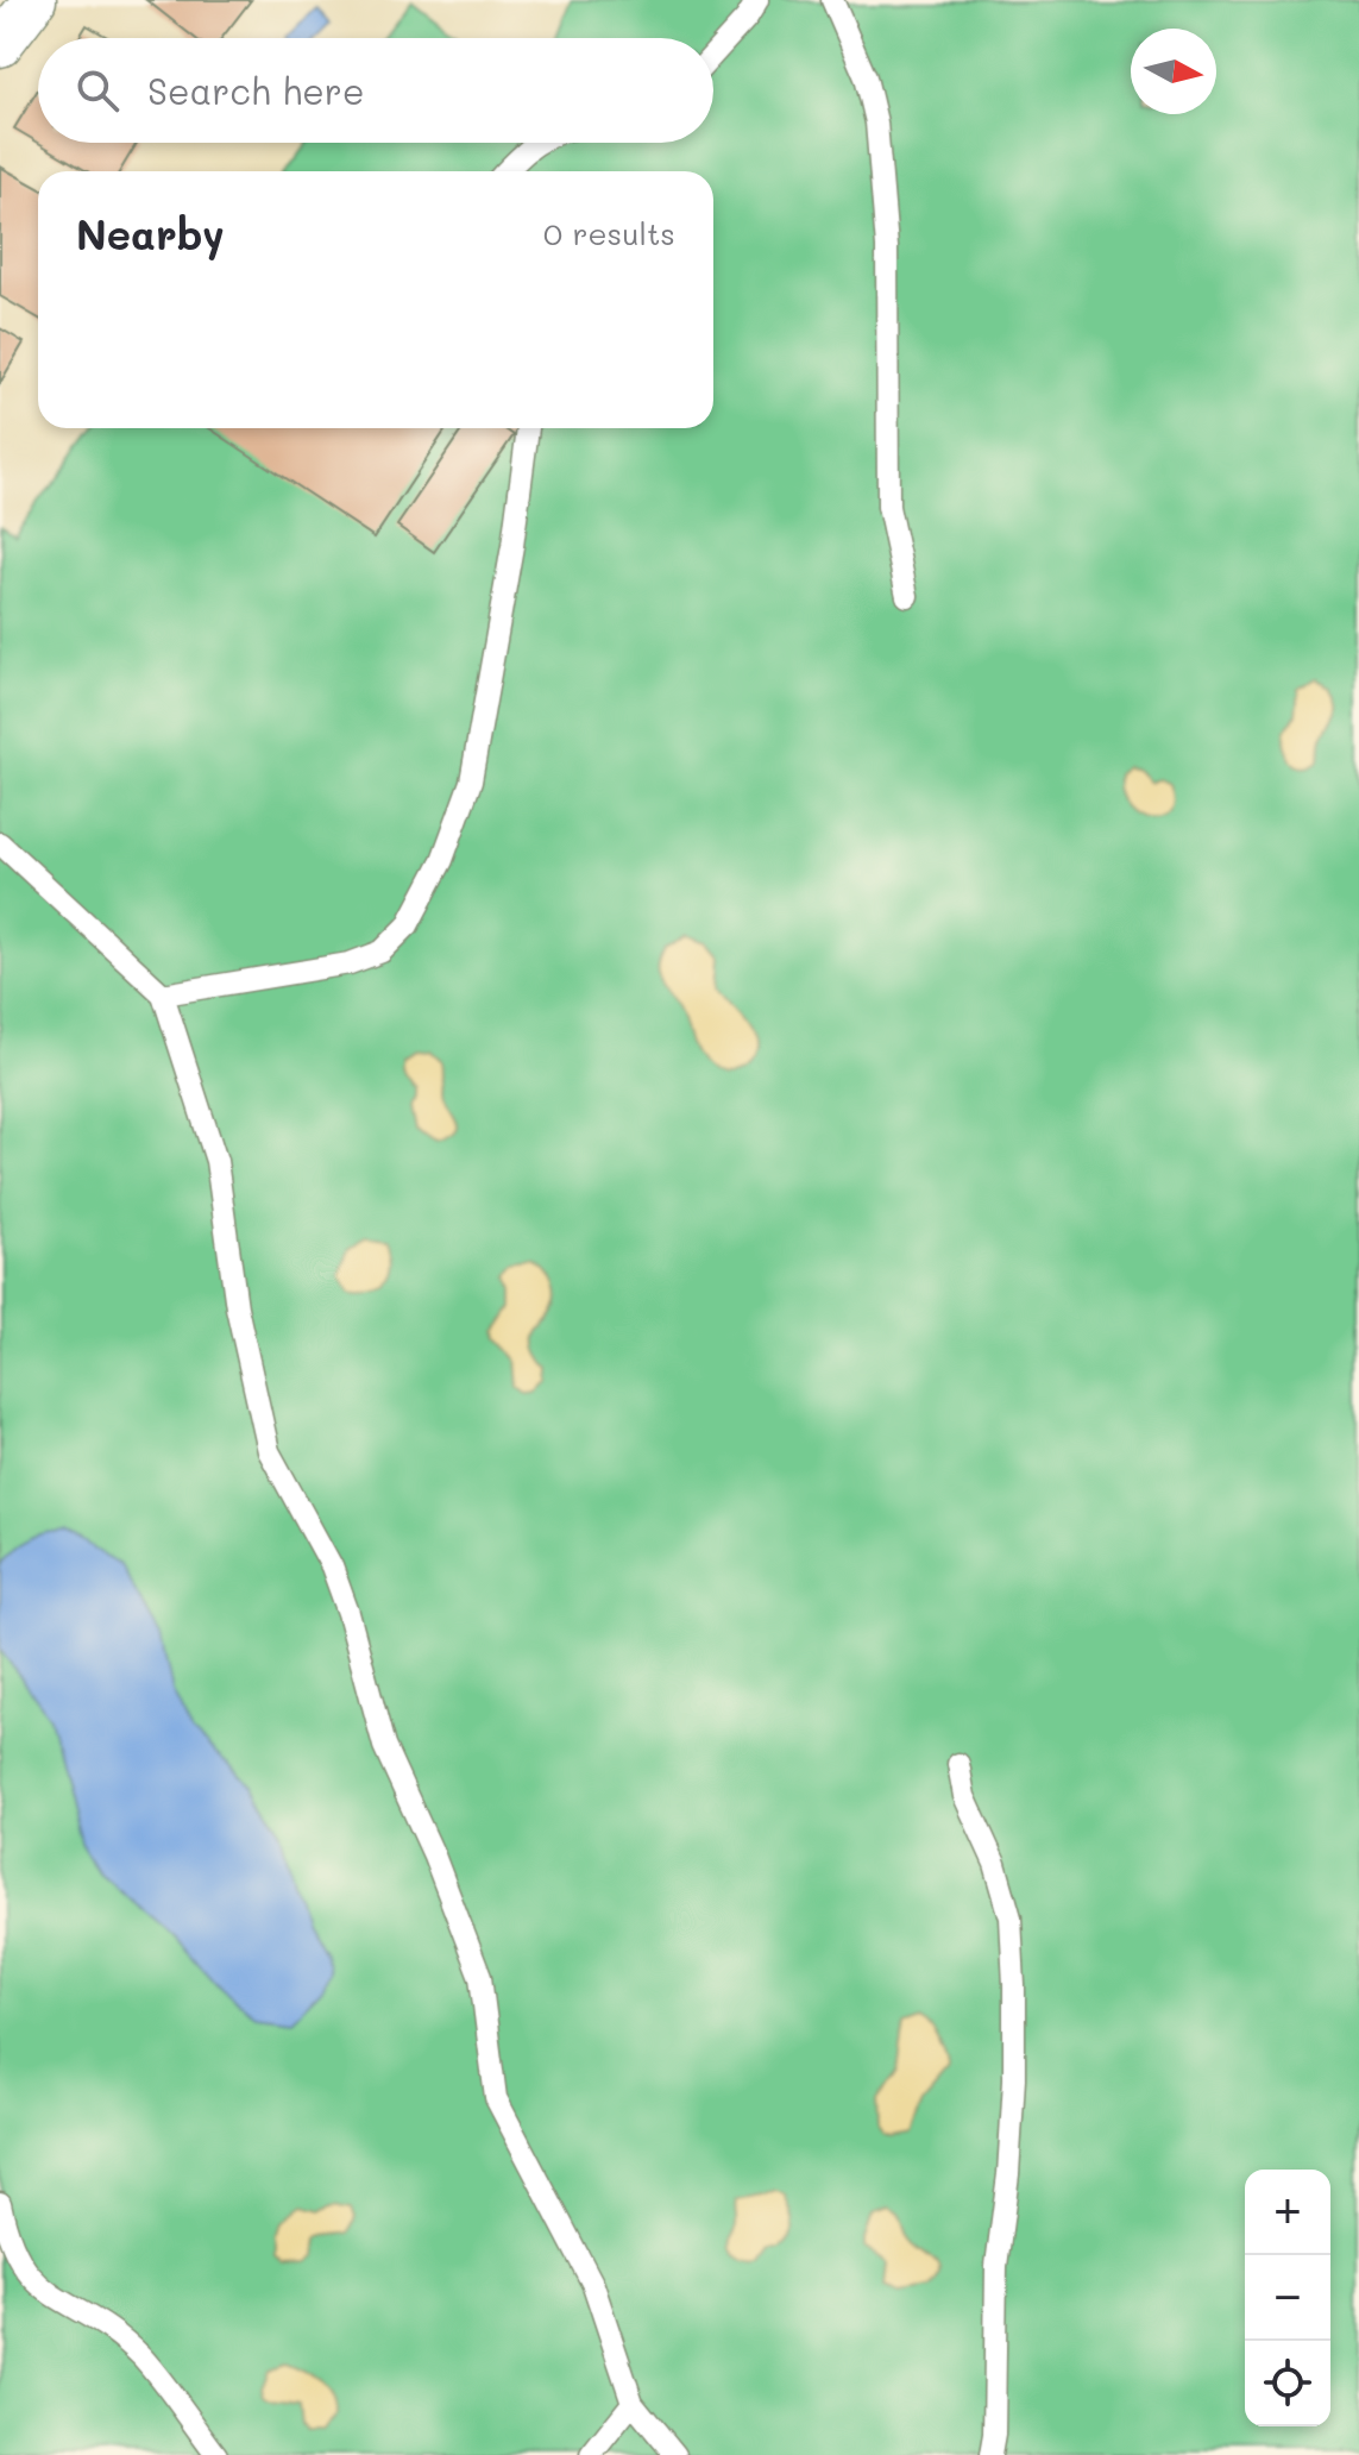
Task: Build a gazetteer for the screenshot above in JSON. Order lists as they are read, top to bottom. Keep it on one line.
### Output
{"north":"right","page":{"search":"Search here","heading":["Nearby","0 results"],"map_buttons":["+","−"]}}
